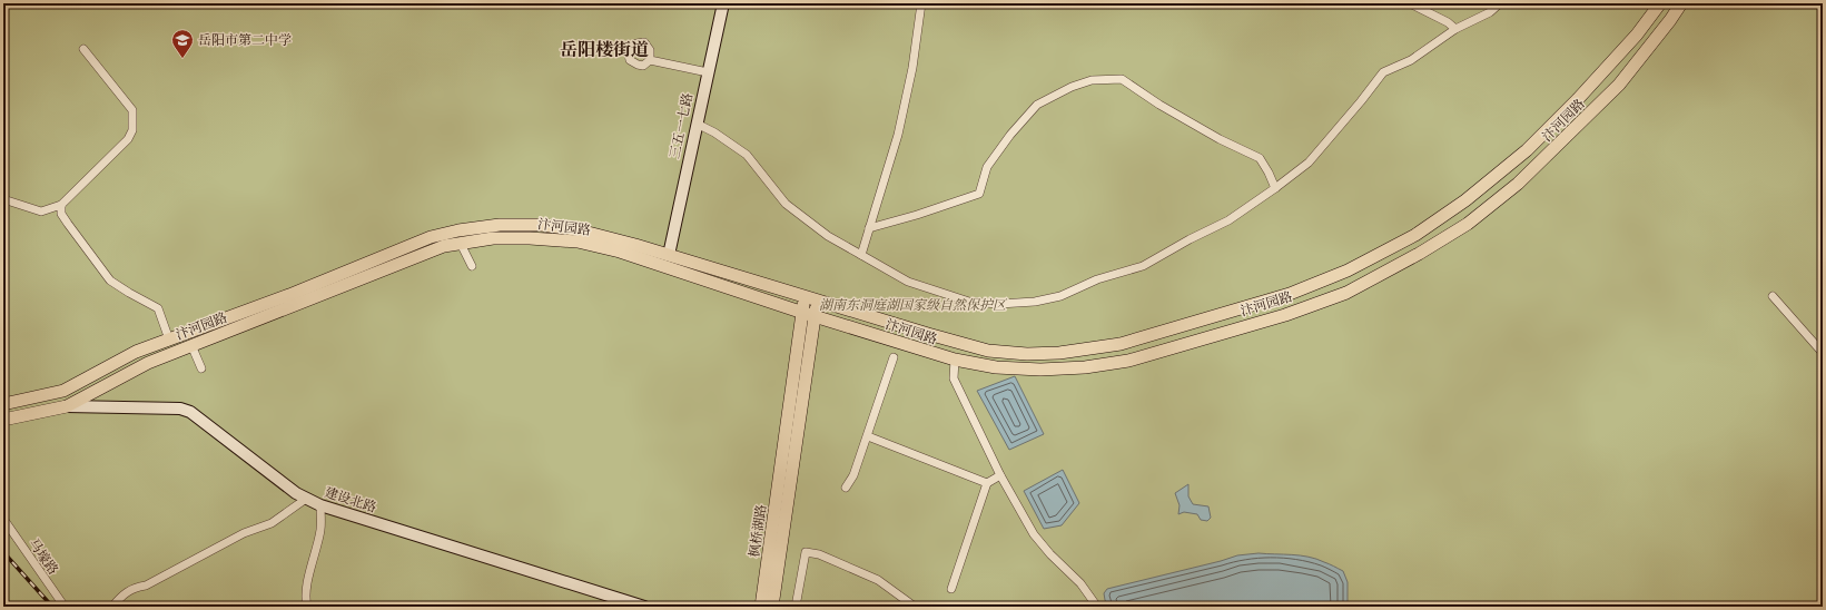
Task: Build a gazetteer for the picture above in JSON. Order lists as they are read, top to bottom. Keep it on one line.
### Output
{"streets":{"main road":["汴河园路","三五一七路","建设北路","枫桥湖路"],"street":["马壕路"]},"crossings":[["汴河园路","三五一七路"],["汴河园路","建设北路"]],"districts":["岳阳楼街道"],"parks":["湖南东洞庭湖国家级自然保护区"],"places":{"school or university":["岳阳市第二中学"]}}
